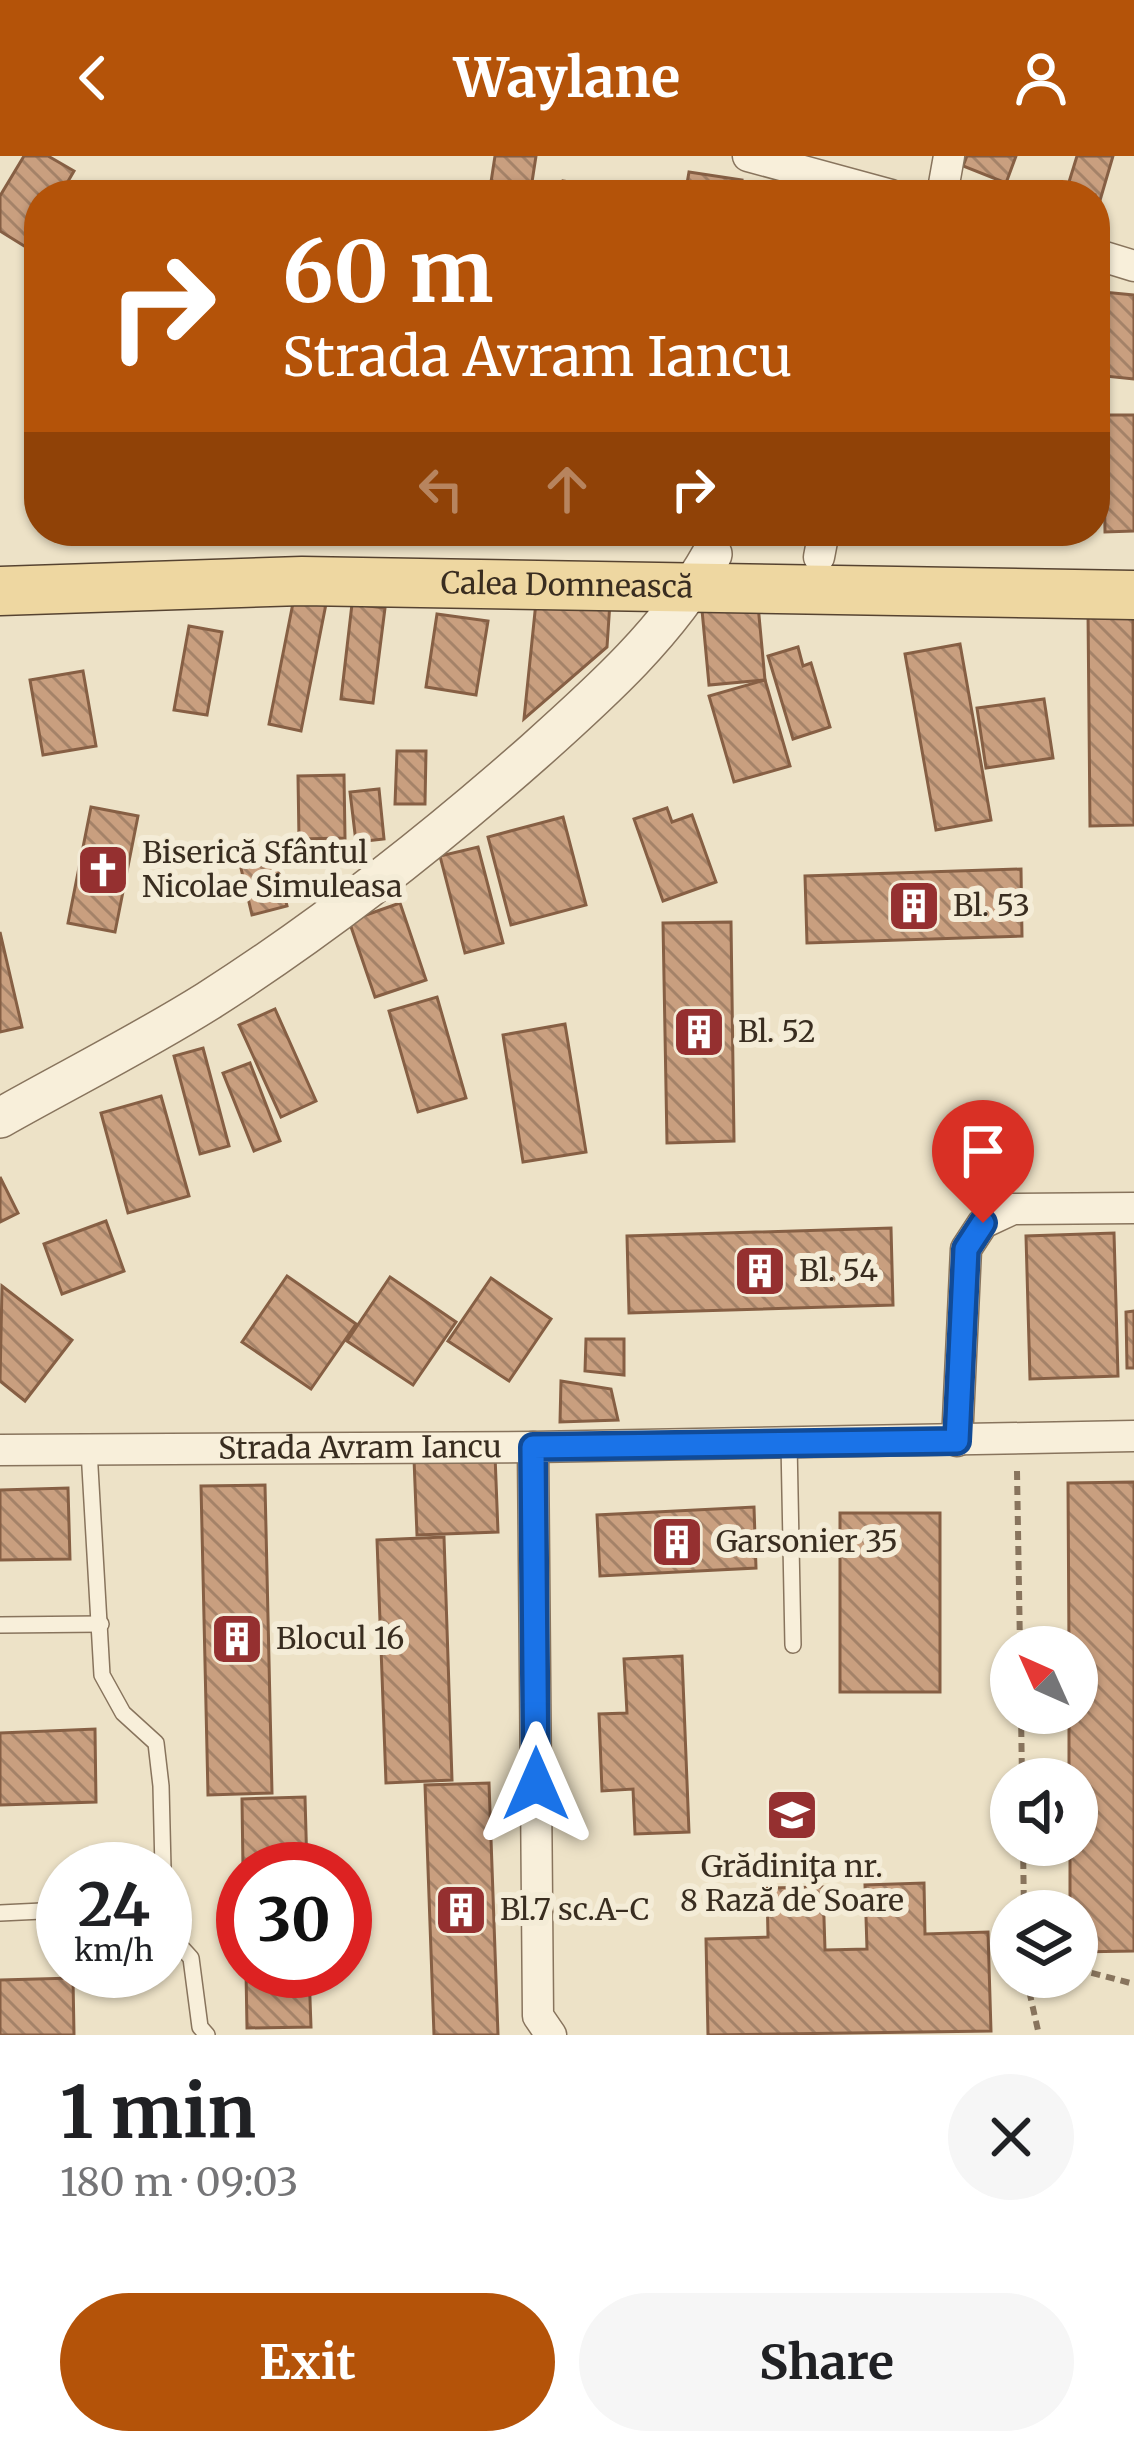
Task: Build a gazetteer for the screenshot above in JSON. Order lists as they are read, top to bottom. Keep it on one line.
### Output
{"streets":{"main road":["Calea Domnească"],"street":["Strada Avram Iancu"]},"places":{"church":["Biserică Sfântul Nicolae Simuleasa"],"building":["Bl. 53","Bl. 52","Bl. 54","Garsonier 35","Blocul 16","Bl.7 sc.A-C"],"school or university":["Grădiniţa nr. 8 Rază de Soare"]},"north":"top left","page":{"header":"Waylane","turn":["60 m","Strada Avram Iancu"],"speed":"24 km/h","limit":"30","heading":["1 min","180 m · 09:03"],"buttons":["Exit","Share"]}}
